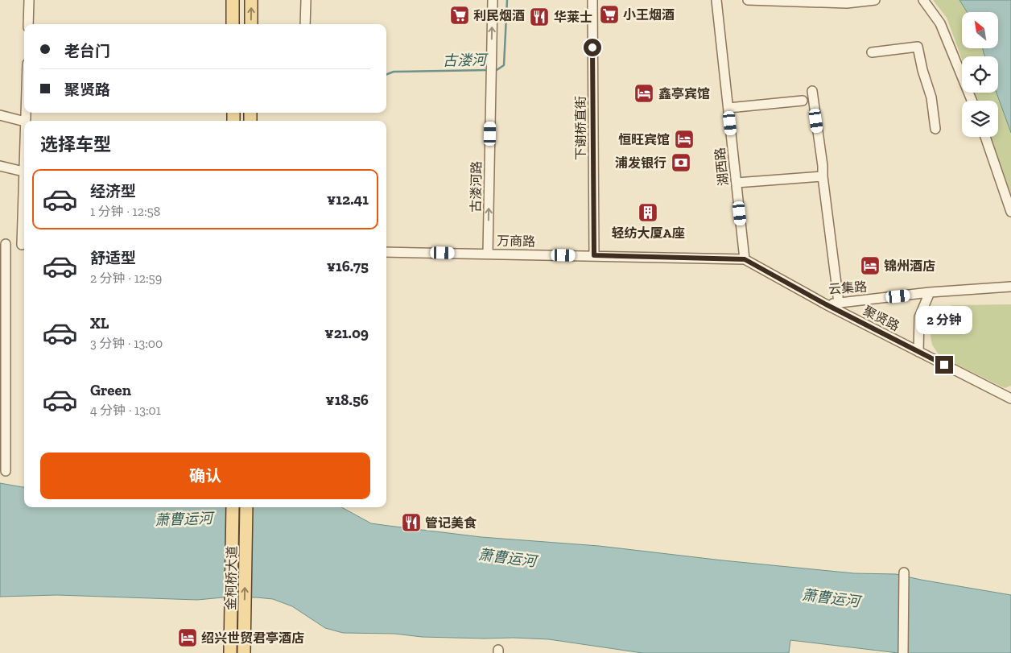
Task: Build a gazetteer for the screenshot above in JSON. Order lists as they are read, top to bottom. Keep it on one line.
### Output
{"streets":{"main road":["金柯桥大道"],"street":["下谢桥直街","湖西路","古溇河路","万商路","云集路","聚贤路"]},"crossings":[["下谢桥直街","万商路"],["湖西路","万商路"],["湖西路","云集路"],["古溇河路","万商路"],["万商路","云集路"],["云集路","聚贤路"]],"one_way":["古溇河路"],"water":["古溇河","萧曹运河"],"places":{"supermarket":["小王烟酒","利民烟酒"],"restaurant":["华莱士","管记美食"],"hotel":["鑫亭宾馆","恒旺宾馆","锦州酒店","绍兴世贸君亭酒店"],"bank":["浦发银行"],"building":["轻纺大厦A座"]},"north":"top left","page":{"banner":["老台门","聚贤路"],"heading":"选择车型","list":[{"name":"经济型","note":"1 分钟 · 12:58","value":"¥12.41"},{"name":"舒适型","note":"2 分钟 · 12:59","value":"¥16.75"},{"name":"XL","note":"3 分钟 · 13:00","value":"¥21.09"},{"name":"Green","note":"4 分钟 · 13:01","value":"¥18.56"}],"bubble":"2 分钟","buttons":"确认"}}
